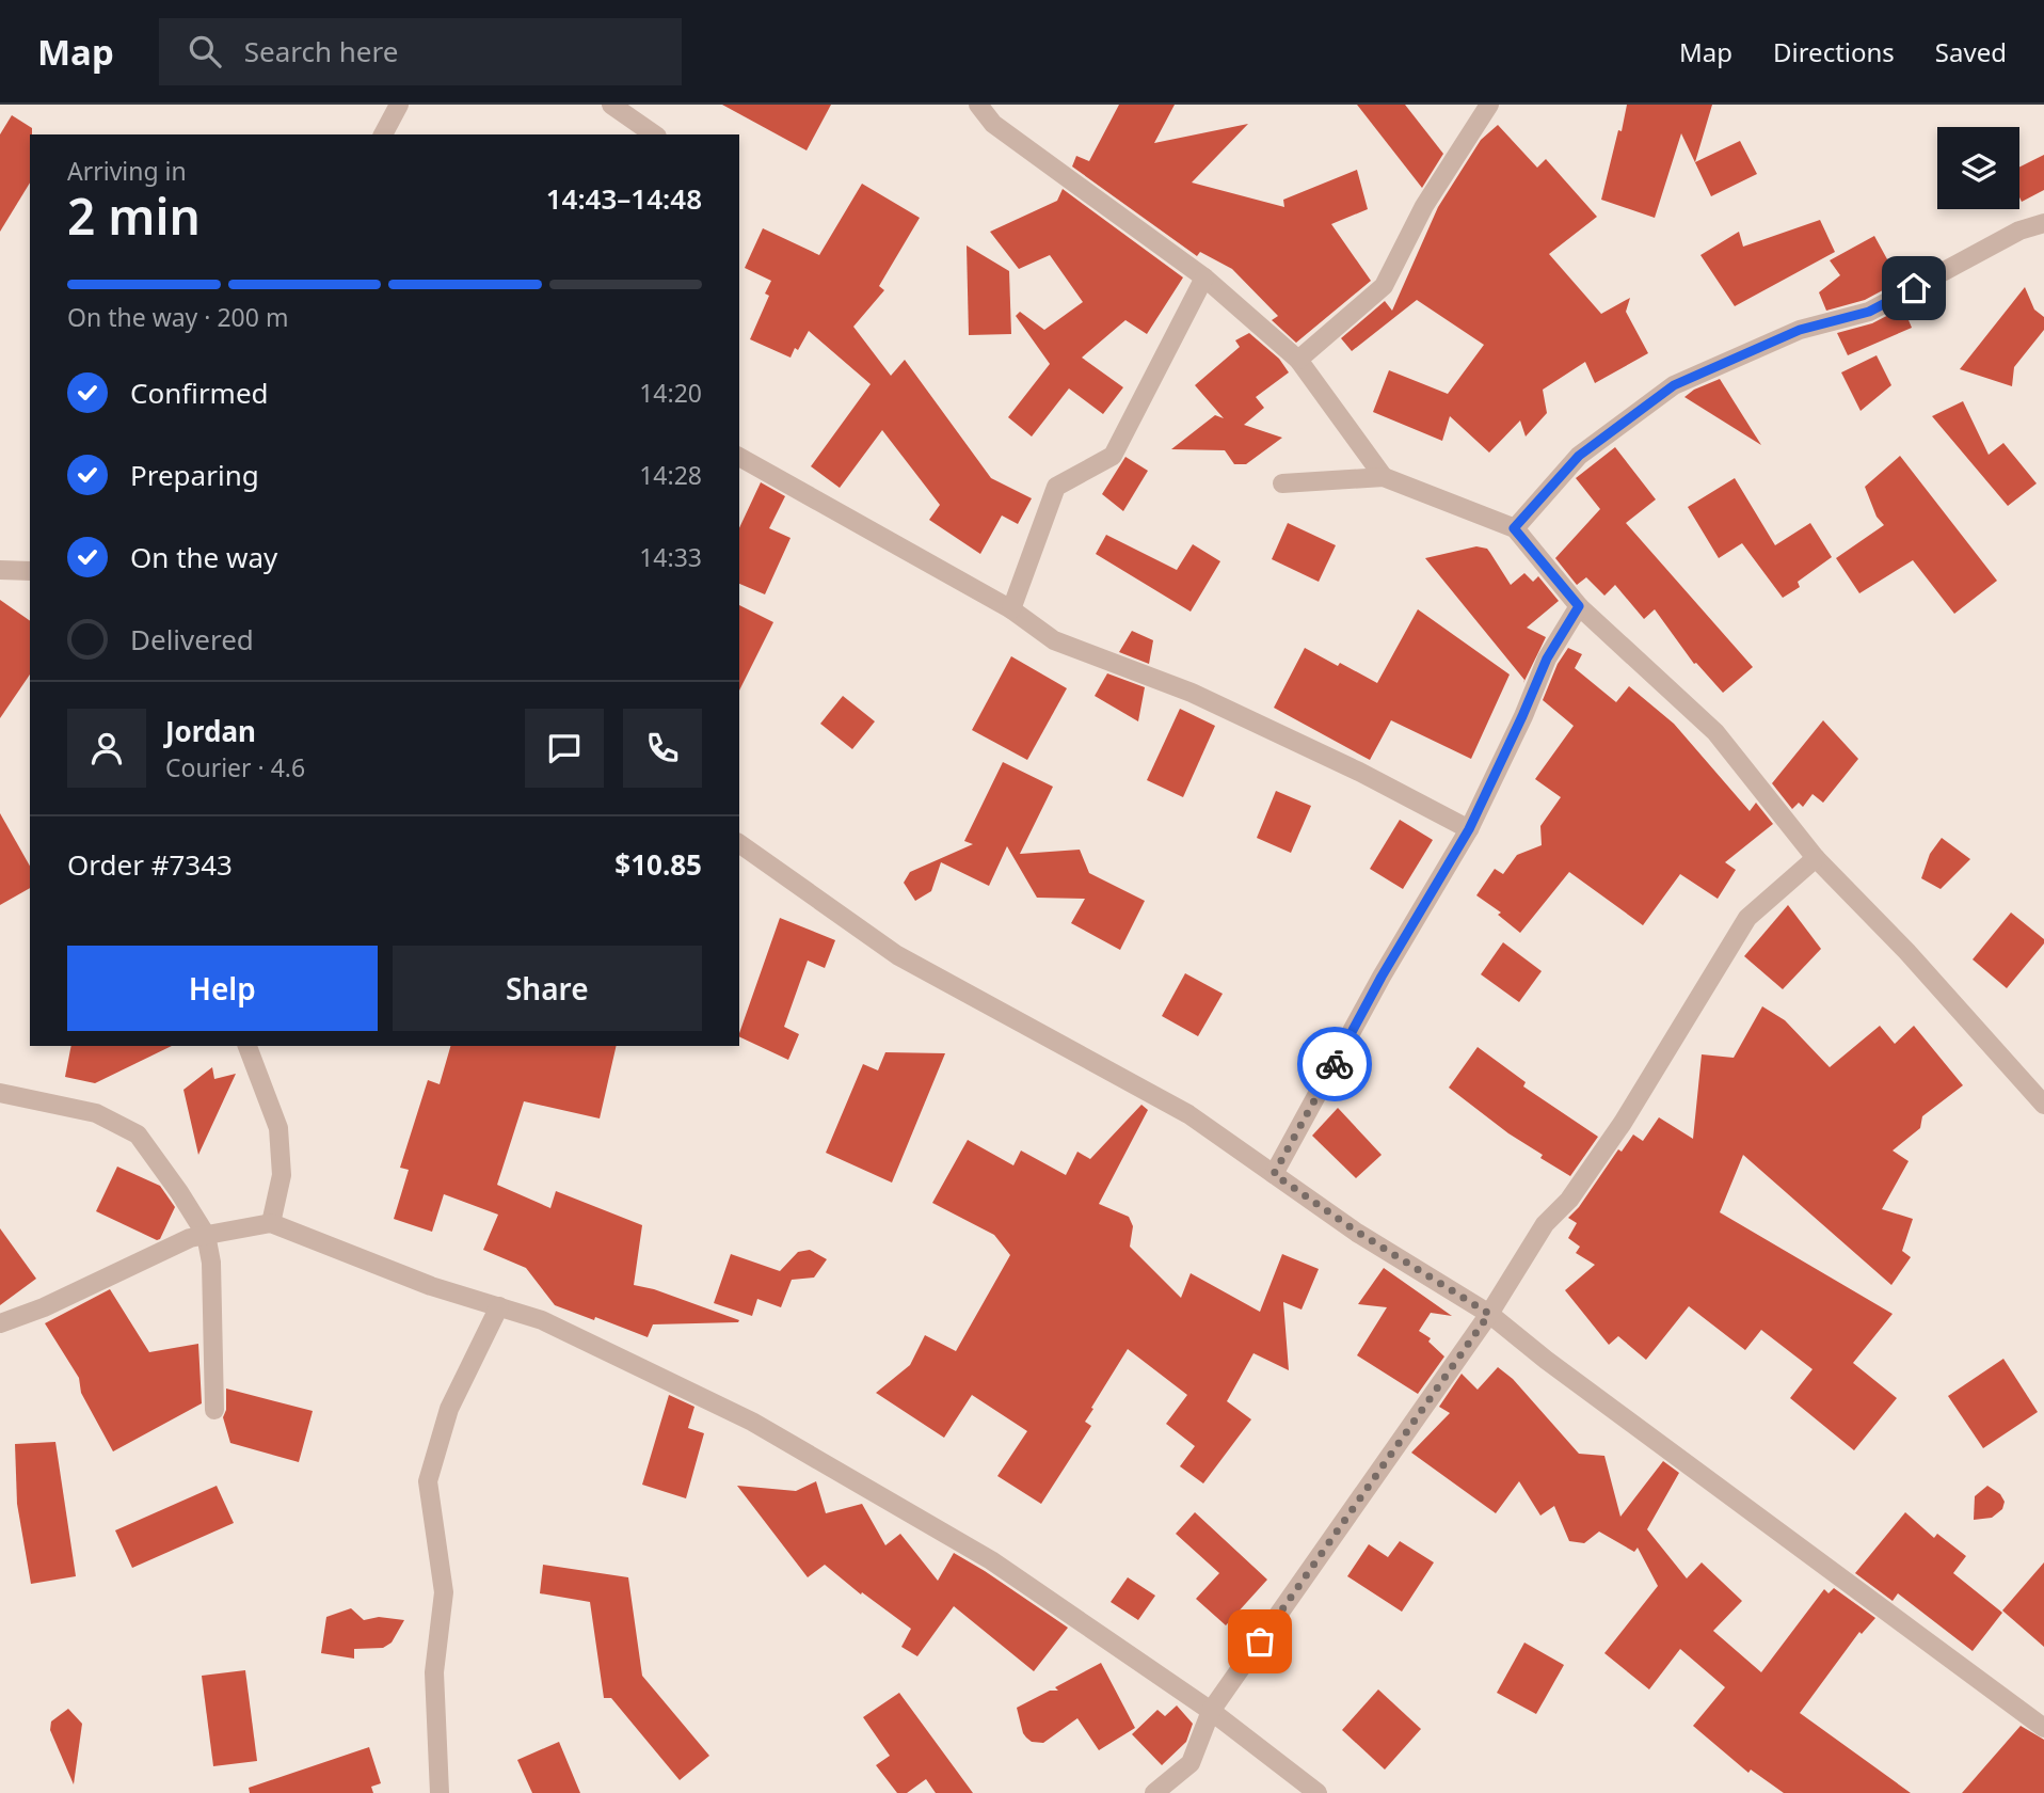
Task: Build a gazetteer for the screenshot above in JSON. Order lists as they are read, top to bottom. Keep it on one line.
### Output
{"page":{"header":"Map","search":"Search here","nav":["Map","Directions","Saved"],"heading":["2 min","Arriving in","14:43–14:48"],"panel":["Jordan","Courier · 4.6","Order #7343","$10.85"],"bar":"On the way · 200 m","list":[["Confirmed","14:20"],["Preparing","14:28"],["On the way","14:33"],"Delivered"],"buttons":["Help","Share"]}}
